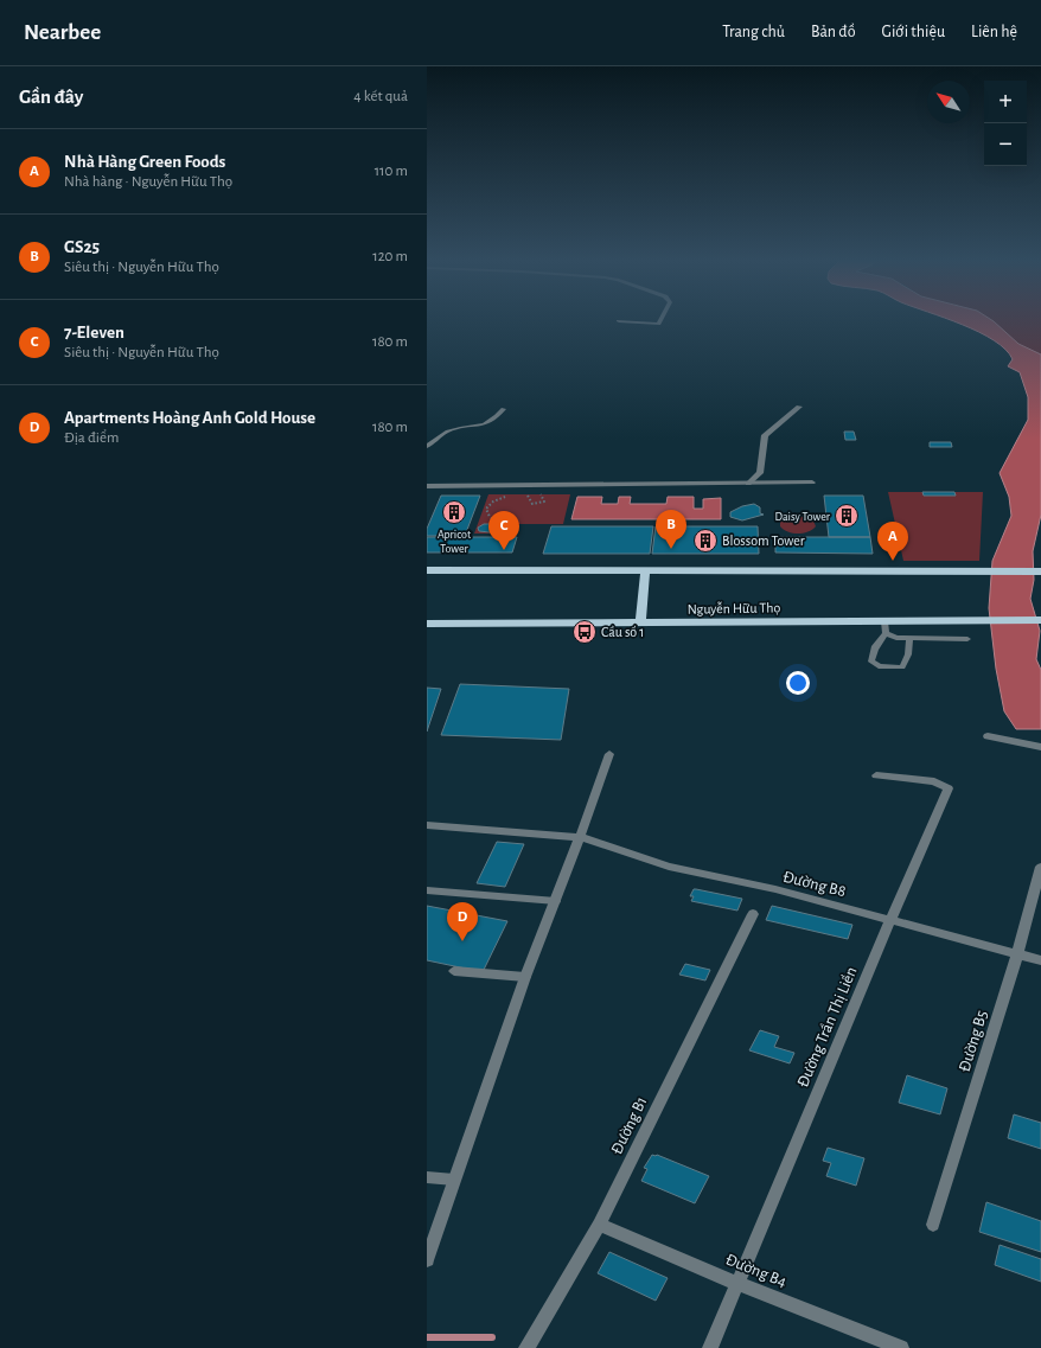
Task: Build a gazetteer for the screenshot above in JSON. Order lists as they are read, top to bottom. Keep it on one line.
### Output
{"streets":{"main road":["Nguyễn Hữu Thọ"],"street":["Đường B8","Đường Trần Thị Liền","Đường B5","Đường B1","Đường B4"]},"crossings":[["Đường B8","Đường Trần Thị Liền"],["Đường B8","Đường B5"],["Đường Trần Thị Liền","Đường B4"],["Đường B1","Đường B4"]],"places":{"building":["Apricot Tower","Daisy Tower","Blossom Tower"],"bus stop":["Cầu số 1"]},"north":"top left","page":{"header":"Nearbee","nav":["Trang chủ","Bản đồ","Giới thiệu","Liên hệ"],"heading":["Gần đây","4 kết quả"],"map_buttons":["+","−"],"list":[{"mark":"A","name":"Nhà Hàng Green Foods","note":"Nhà hàng · Nguyễn Hữu Thọ","value":"110 m"},{"mark":"B","name":"GS25","note":"Siêu thị · Nguyễn Hữu Thọ","value":"120 m"},{"mark":"C","name":"7-Eleven","note":"Siêu thị · Nguyễn Hữu Thọ","value":"180 m"},{"mark":"D","name":"Apartments Hoàng Anh Gold House","note":"Địa điểm","value":"180 m"}],"pins":["B","C","A","D"]}}
